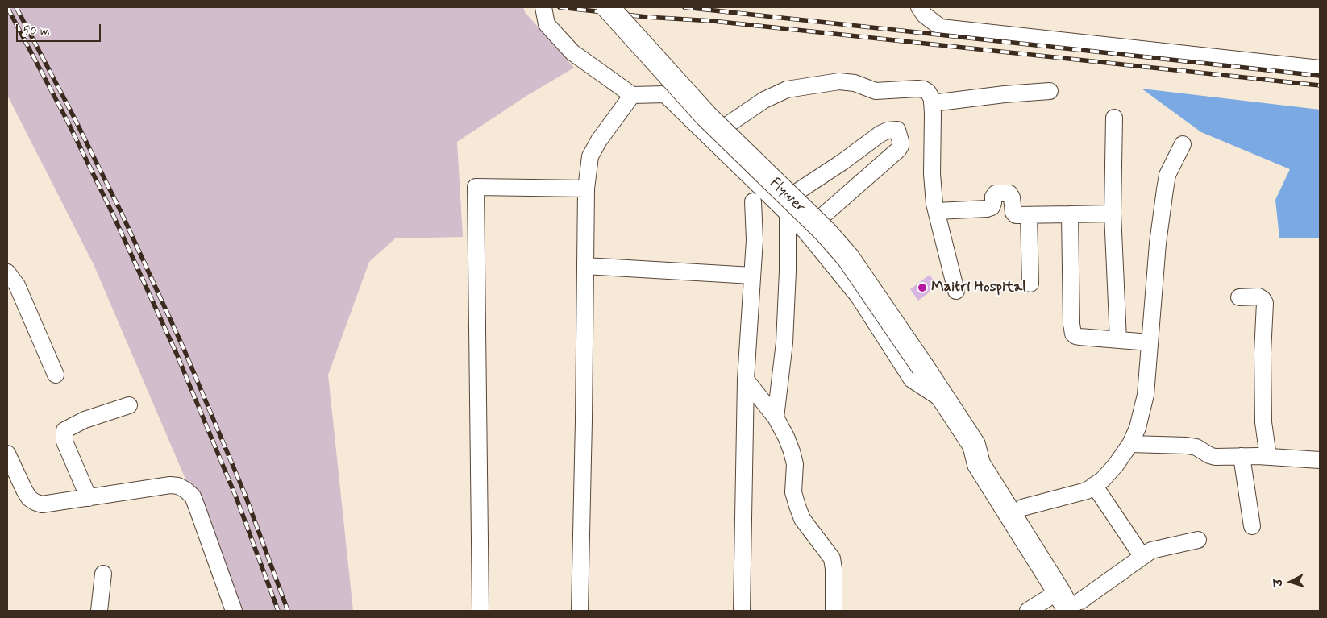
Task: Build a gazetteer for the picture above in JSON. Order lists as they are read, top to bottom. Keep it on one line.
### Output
{"streets":{"highway":["Flyover"]},"places":["Maitri Hospital"],"scale_bar":"50 m","north":"left"}
